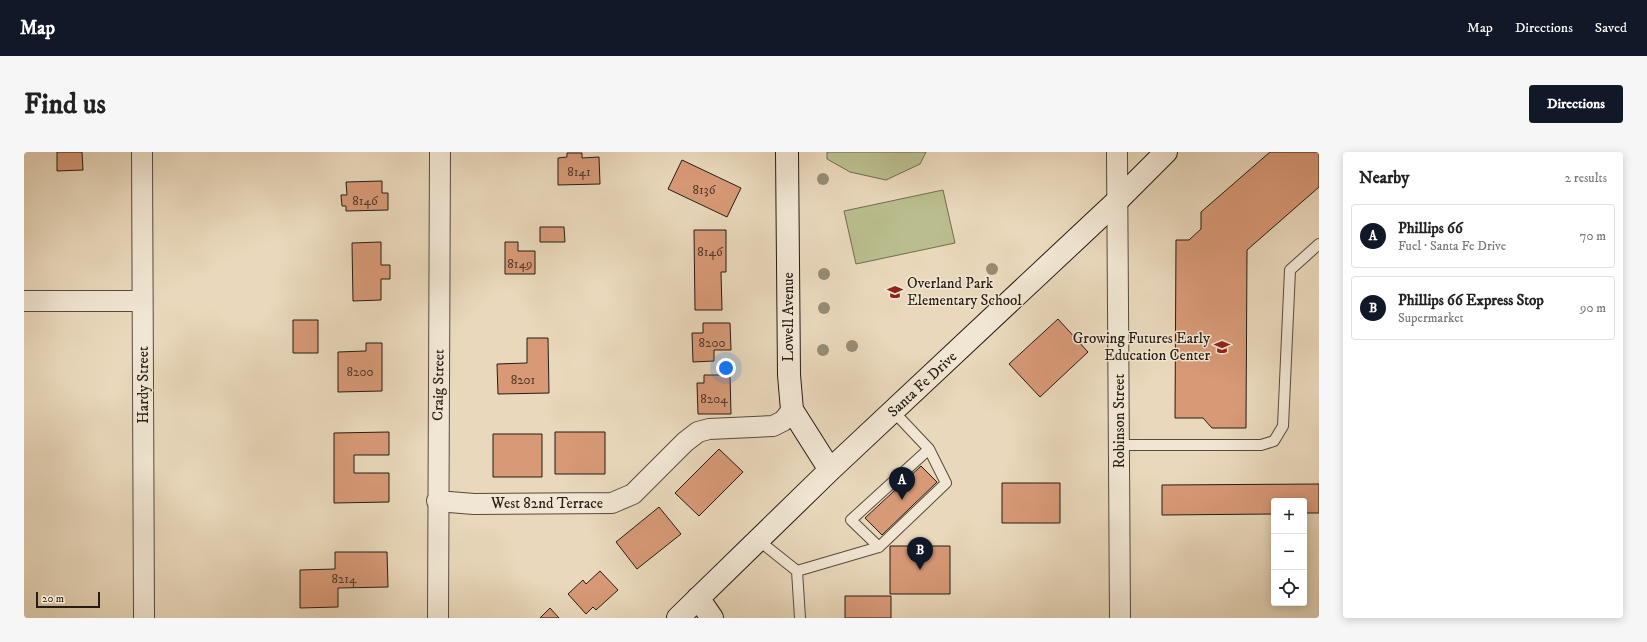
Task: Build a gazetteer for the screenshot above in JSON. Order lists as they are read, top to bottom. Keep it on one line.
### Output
{"streets":{"main road":["Lowell Avenue","Santa Fe Drive"],"street":["Hardy Street","Craig Street","Robinson Street","West 82nd Terrace"]},"crossings":[["Lowell Avenue","Santa Fe Drive"],["Lowell Avenue","West 82nd Terrace"],["Santa Fe Drive","Robinson Street"],["Craig Street","West 82nd Terrace"]],"places":{"school or university":["Overland Park Elementary School","Growing Futures Early Education Center"]},"house_numbers":["8141","8136","8146","8146","8149","8200","8200","8201","8204","8214"],"scale_bar":"20 m","page":{"header":"Map","nav":["Map","Directions","Saved"],"buttons":"Directions","title":"Find us","heading":["Nearby","2 results"],"list":[{"mark":"A","name":"Phillips 66","note":"Fuel · Santa Fe Drive","value":"70 m"},{"mark":"B","name":"Phillips 66 Express Stop","note":"Supermarket","value":"90 m"}],"pins":["A","B"],"map_buttons":["+","−"],"scale":"20 m"}}
